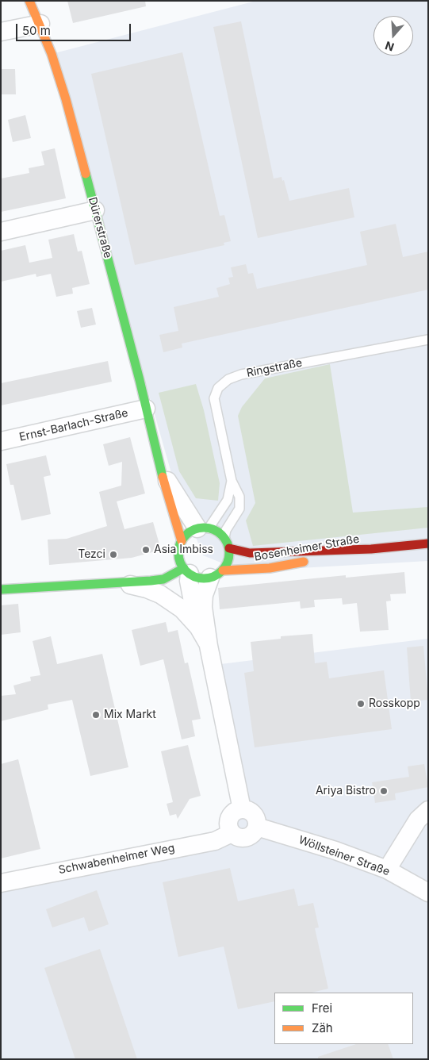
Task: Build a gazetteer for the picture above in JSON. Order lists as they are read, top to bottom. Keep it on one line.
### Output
{"streets":{"street":["Dürerstraße","Ernst-Barlach-Straße","Bosenheimer Straße","Wöllsteiner Straße","Schwabenheimer Weg"],"lane":["Ringstraße"]},"crossings":[["Dürerstraße","Ringstraße"],["Dürerstraße","Ernst-Barlach-Straße"],["Dürerstraße","Bosenheimer Straße"],["Ringstraße","Bosenheimer Straße"],["Wöllsteiner Straße","Schwabenheimer Weg"]],"places":["Asia Imbiss","Tezci","Rosskopp","Mix Markt","Ariya Bistro"],"legend":["Frei","Zäh"],"scale_bar":"50 m","north":"bottom"}
